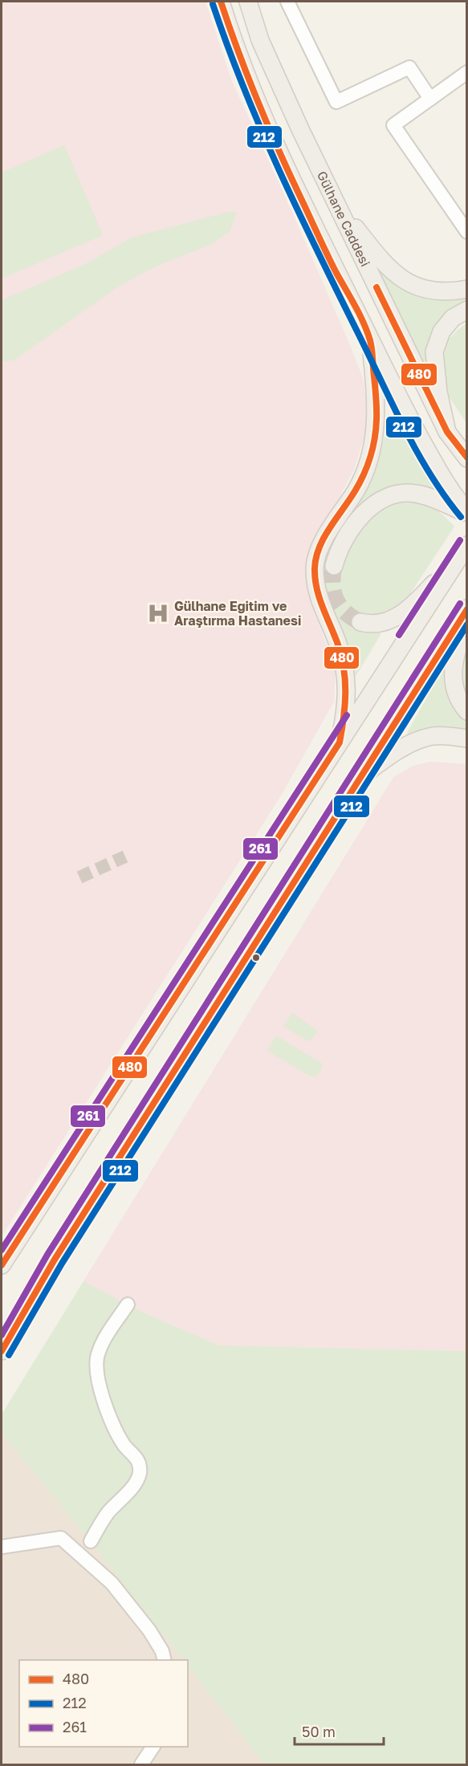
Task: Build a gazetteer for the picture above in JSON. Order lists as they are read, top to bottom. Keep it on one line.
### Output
{"streets":{"main road":["Gülhane Caddesi"]},"places":{"hospital":["Gülhane Eğitim ve Araştırma Hastanesi"]},"lines":["transit line 480","transit line 212","transit line 261"],"legend":["480","212","261"],"scale_bar":"50 m"}
